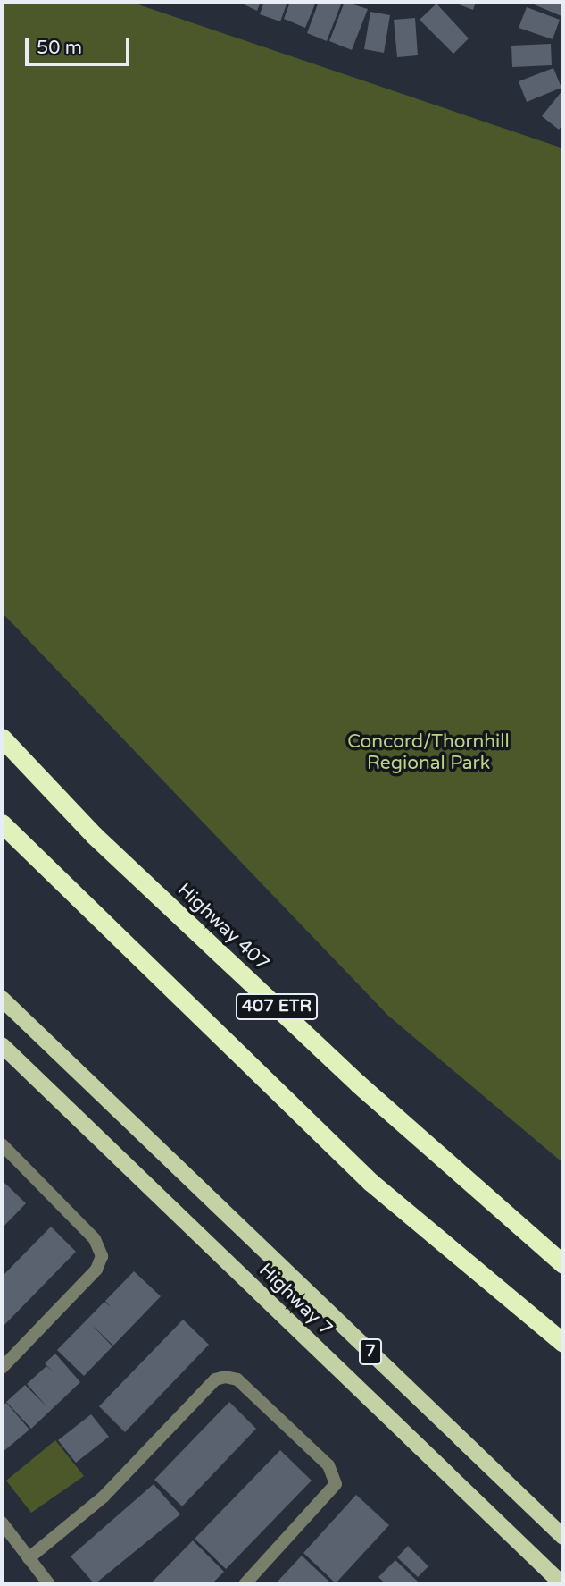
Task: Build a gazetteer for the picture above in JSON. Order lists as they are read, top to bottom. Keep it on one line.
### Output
{"streets":{"highway":["Highway 407","407 ETR"],"main road":["Highway 7","7"]},"parks":["Concord/Thornhill Regional Park"],"scale_bar":"50 m"}
